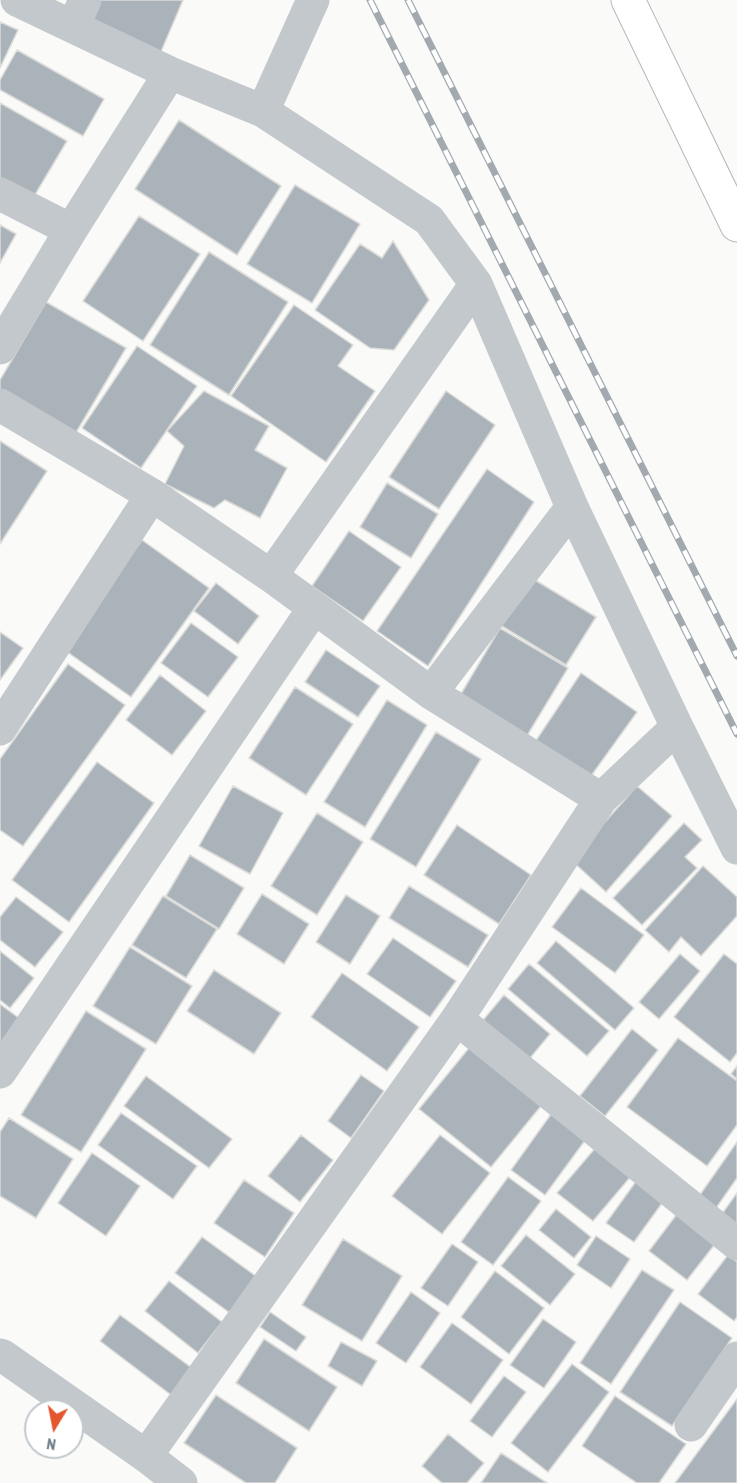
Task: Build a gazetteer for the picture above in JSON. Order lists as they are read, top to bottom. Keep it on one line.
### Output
{"north":"bottom"}
